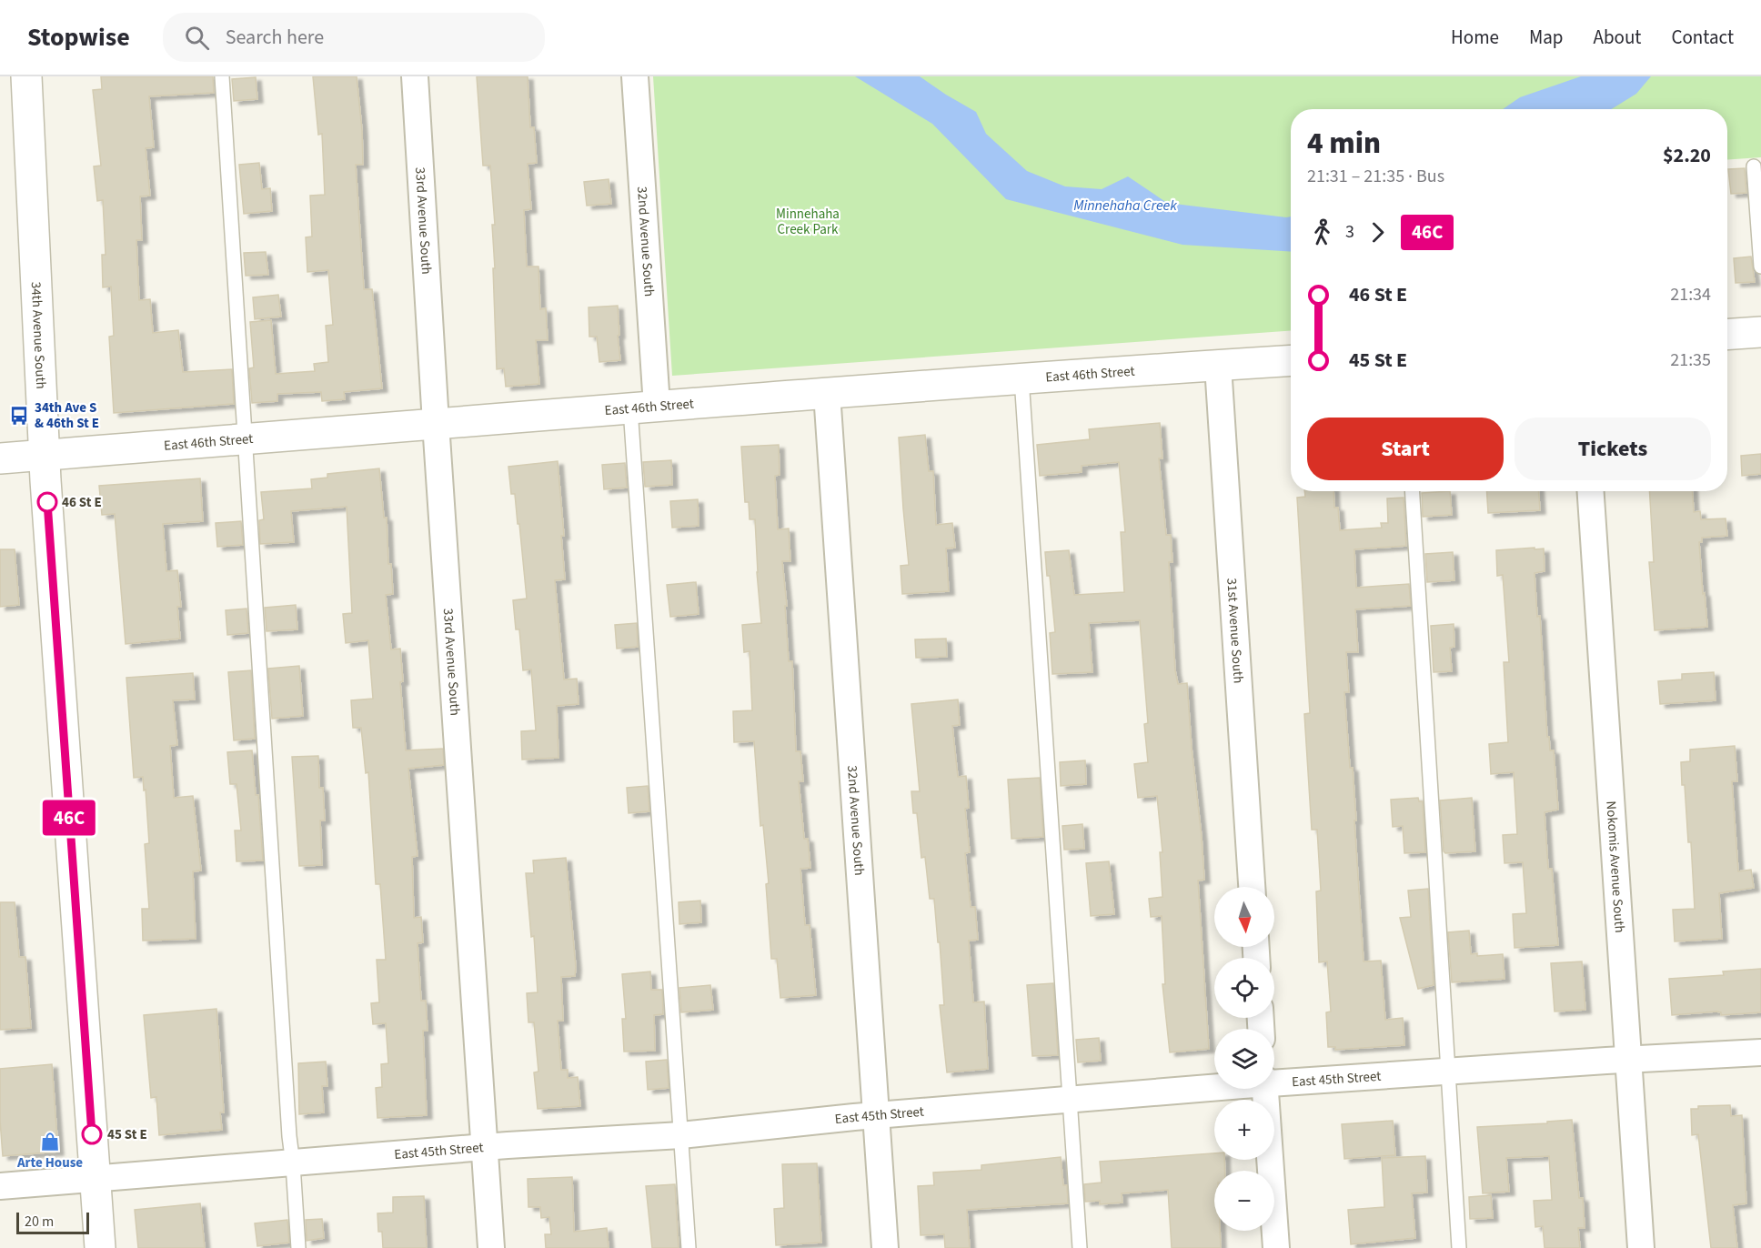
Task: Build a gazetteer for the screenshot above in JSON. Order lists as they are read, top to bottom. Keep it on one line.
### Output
{"streets":{"street":["33rd Avenue South","32nd Avenue South","34th Avenue South","East 46th Street","31st Avenue South","Nokomis Avenue South","East 45th Street"]},"crossings":[["33rd Avenue South","East 46th Street"],["33rd Avenue South","East 45th Street"],["32nd Avenue South","East 46th Street"],["32nd Avenue South","East 45th Street"],["34th Avenue South","East 46th Street"],["34th Avenue South","East 45th Street"],["East 46th Street","31st Avenue South"],["Nokomis Avenue South","East 45th Street"]],"water":["Minnehaha Creek"],"parks":["Minnehaha Creek Park"],"places":{"bus stop":["34th Ave S & 46th St E"],"other":["46 St E","45 St E"],"shop":["Arte House"]},"lines":["bus line 46C"],"scale_bar":"20 m","north":"bottom","page":{"header":"Stopwise","search":"Search here","nav":["Home","Map","About","Contact"],"on_map":"46C","heading":["4 min","21:31 – 21:35 · Bus","$2.20"],"legs":["3","46C"],"list":[{"name":"46 St E","value":"21:34"},{"name":"45 St E","value":"21:35"}],"buttons":["Start","Tickets"],"map_buttons":["+","−"],"scale":"20 m"}}
